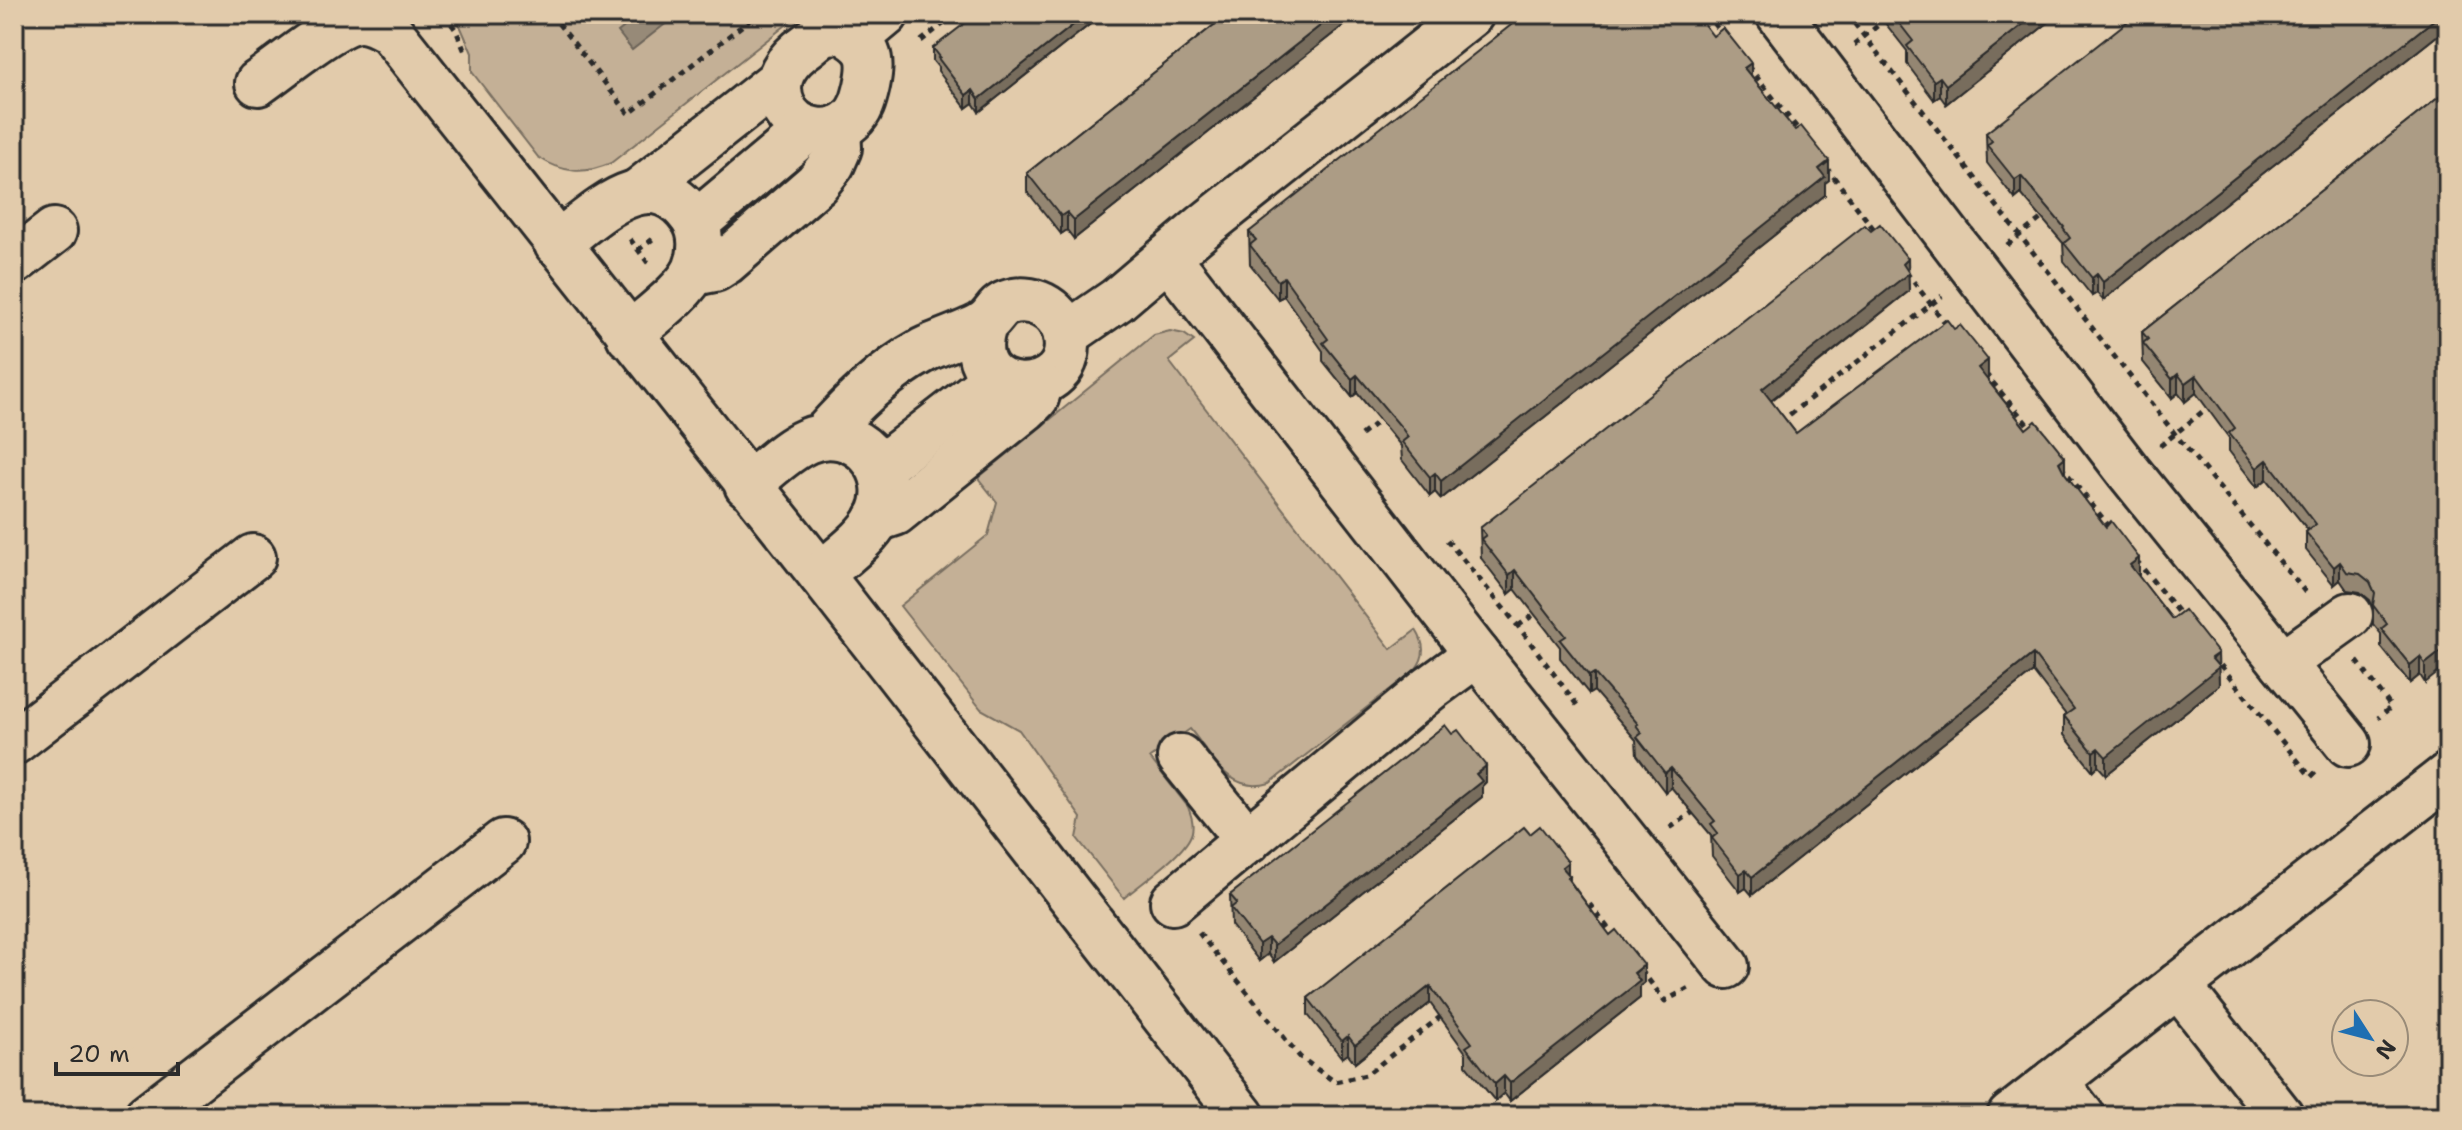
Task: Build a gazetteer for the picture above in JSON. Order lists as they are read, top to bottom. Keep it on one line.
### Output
{"scale_bar":"20 m","north":"bottom right"}
